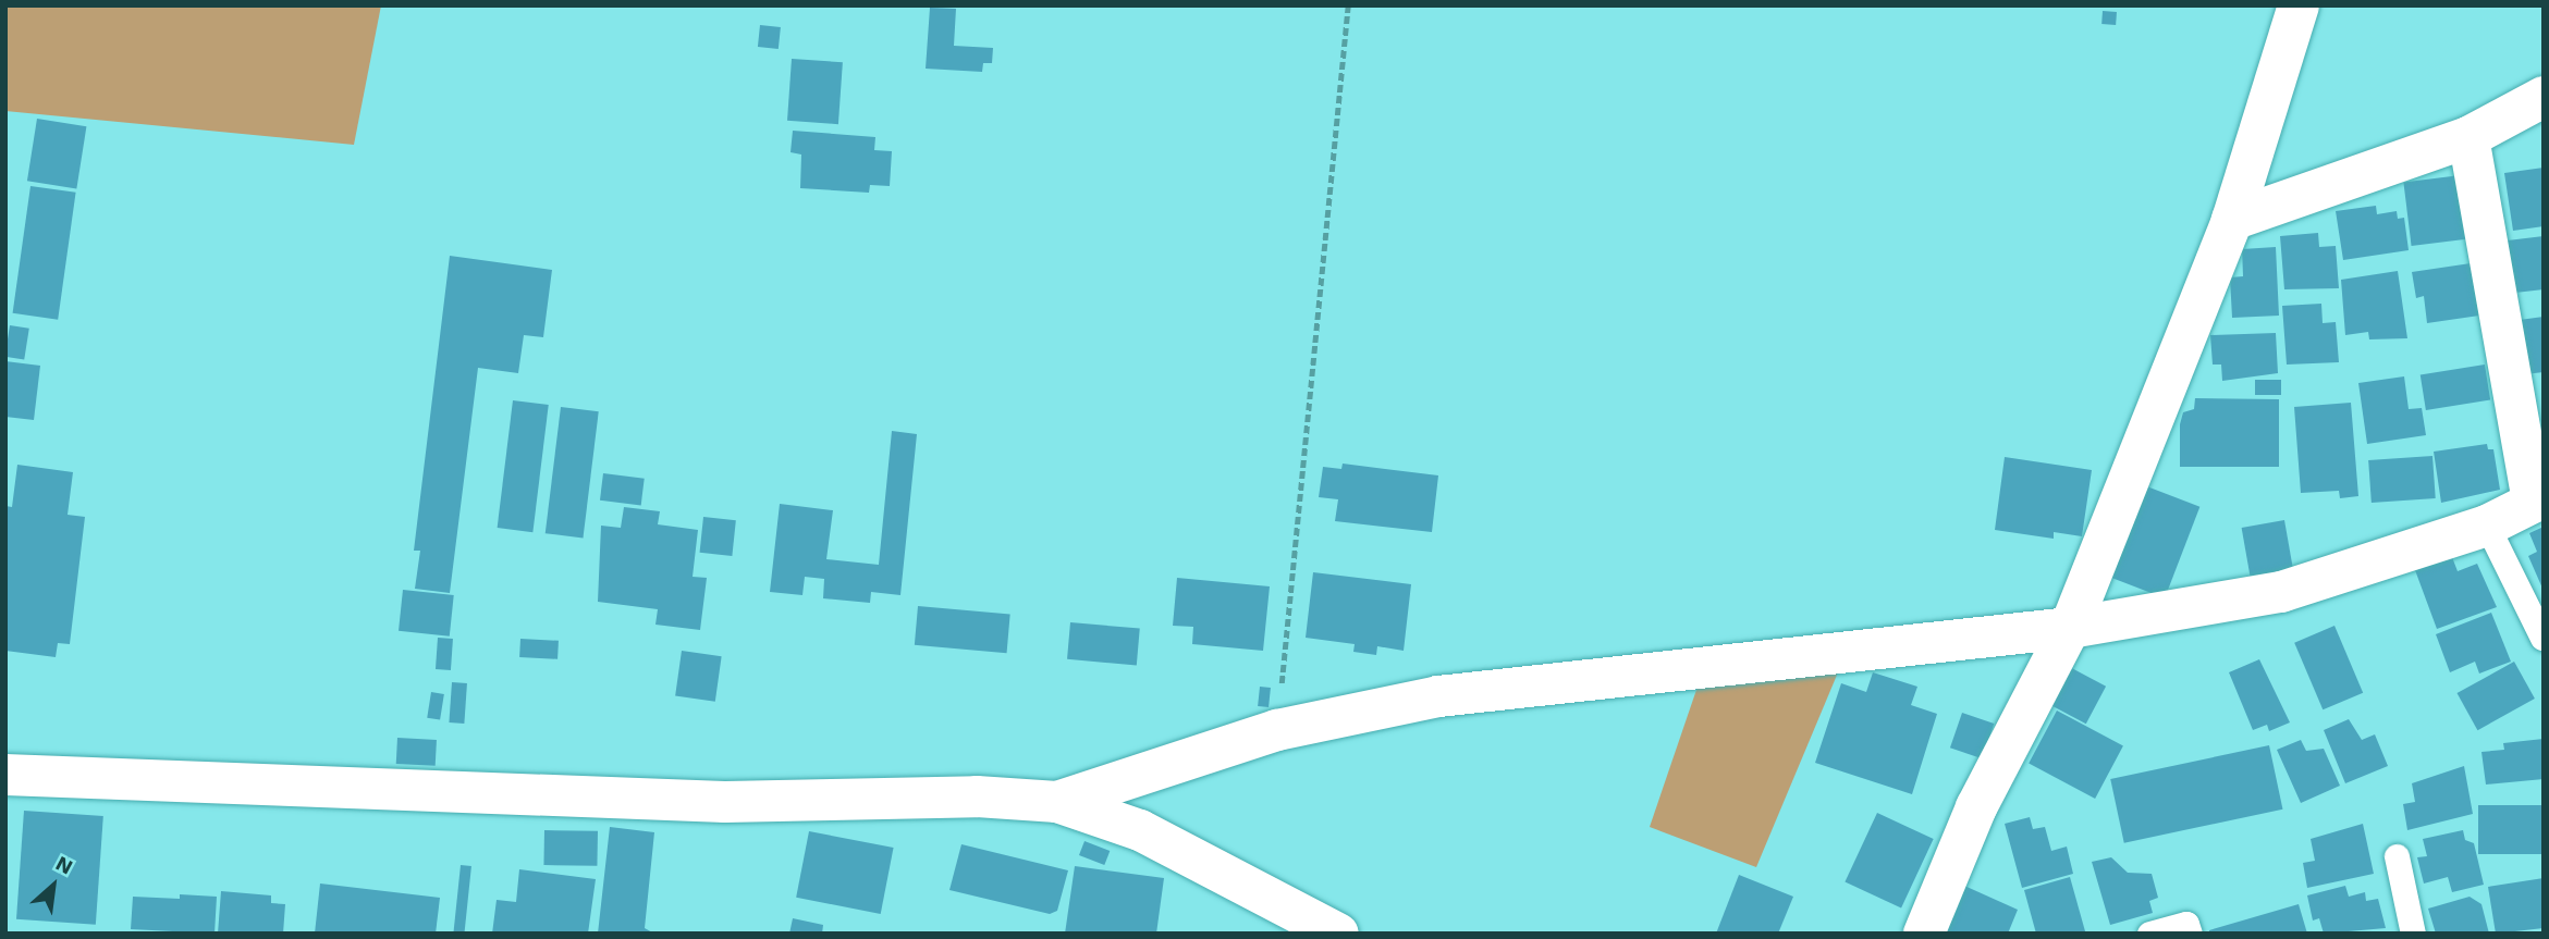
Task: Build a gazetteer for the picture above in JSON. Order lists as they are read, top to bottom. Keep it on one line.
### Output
{"north":"top right"}
